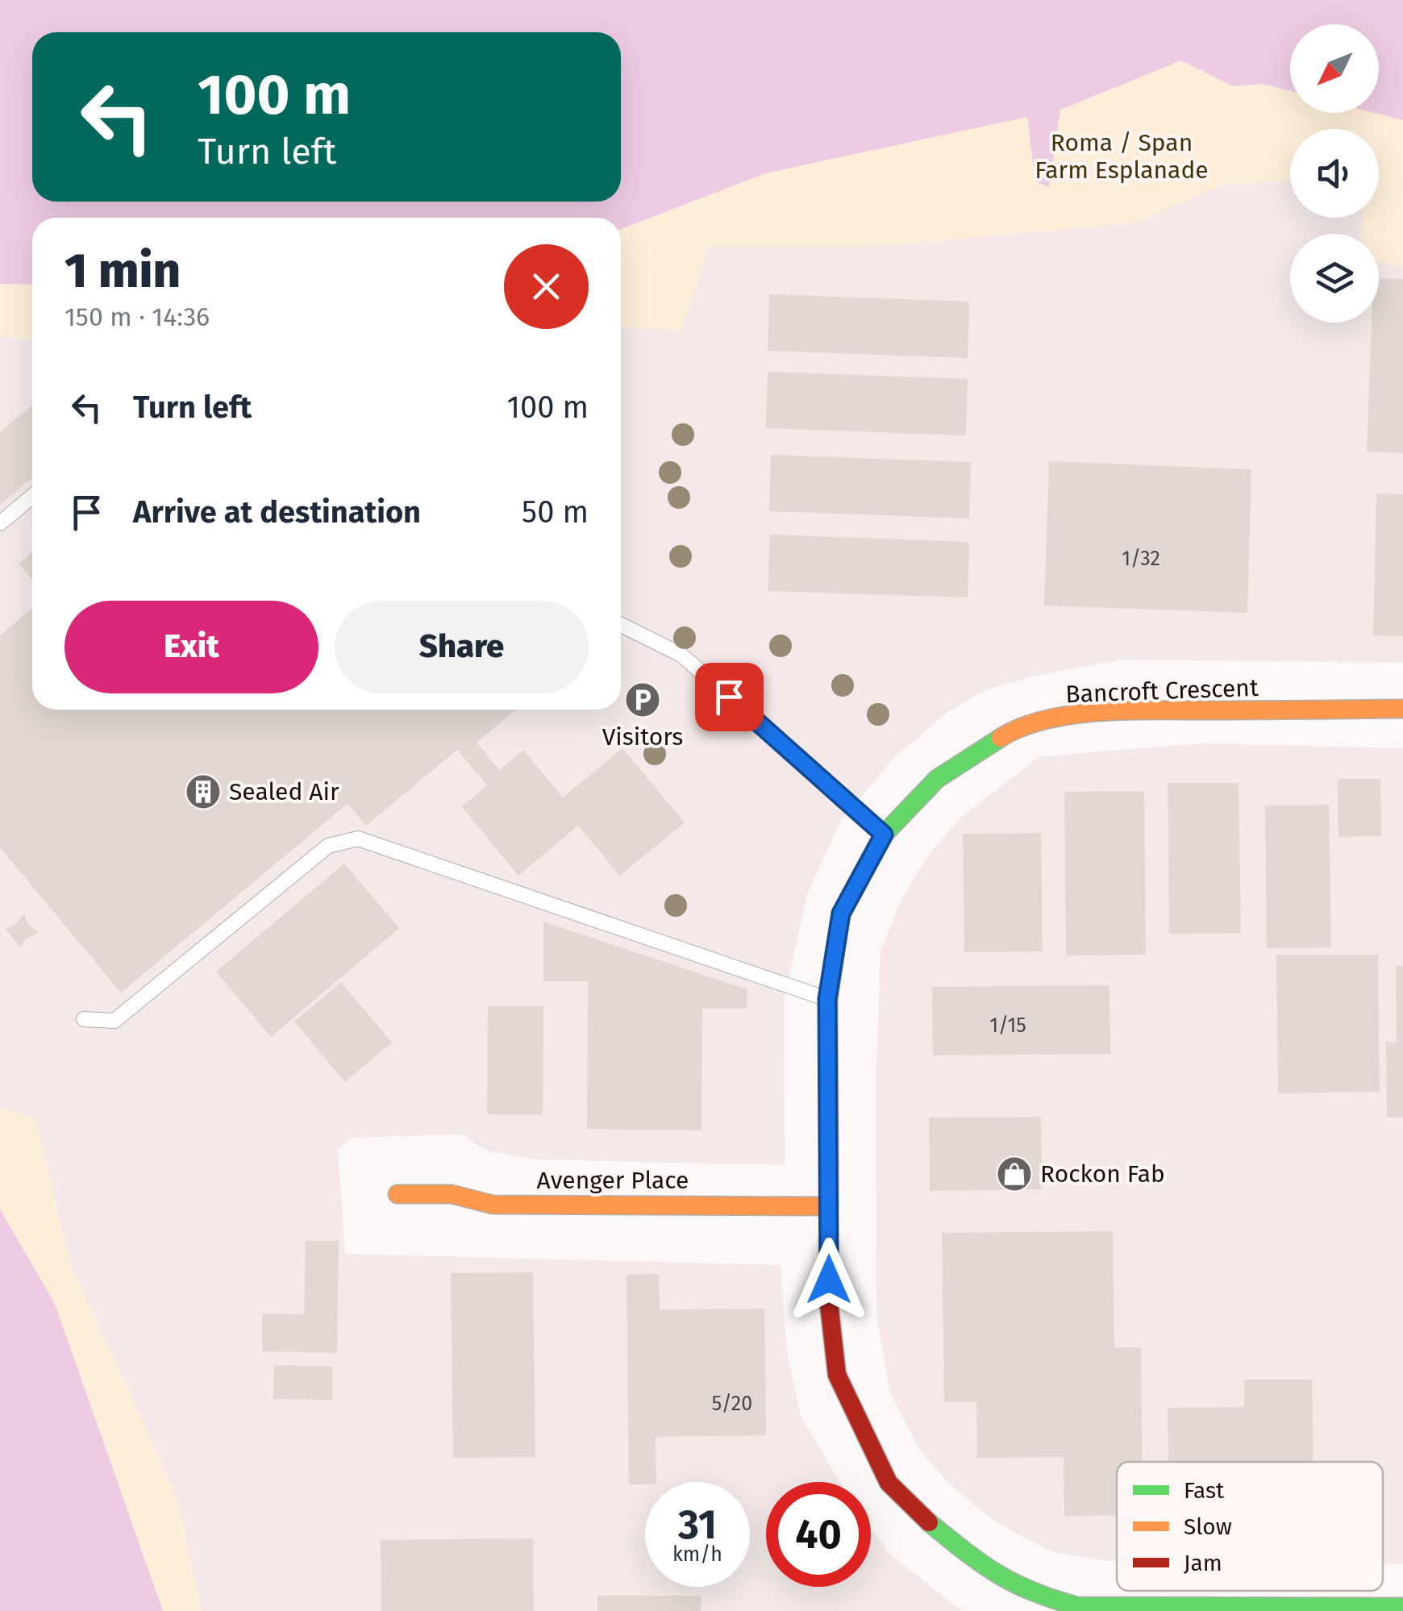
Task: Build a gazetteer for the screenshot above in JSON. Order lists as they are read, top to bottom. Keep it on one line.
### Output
{"streets":{"street":["Bancroft Crescent","Avenger Place"]},"crossings":[["Bancroft Crescent","Avenger Place"]],"parks":["Roma / Span Farm Esplanade"],"places":{"parking":["Visitors"],"building":["Sealed Air"],"shop":["Rockon Fab"]},"house_numbers":["1/32","1/15","5/20"],"legend":["Fast","Slow","Jam"],"north":"bottom left","page":{"turn":["100 m","Turn left"],"heading":["1 min","150 m · 14:36"],"list":[{"name":"Turn left","value":"100 m"},{"name":"Arrive at destination","value":"50 m"}],"buttons":["Exit","Share"],"speed":"31 km/h","limit":"40"}}
